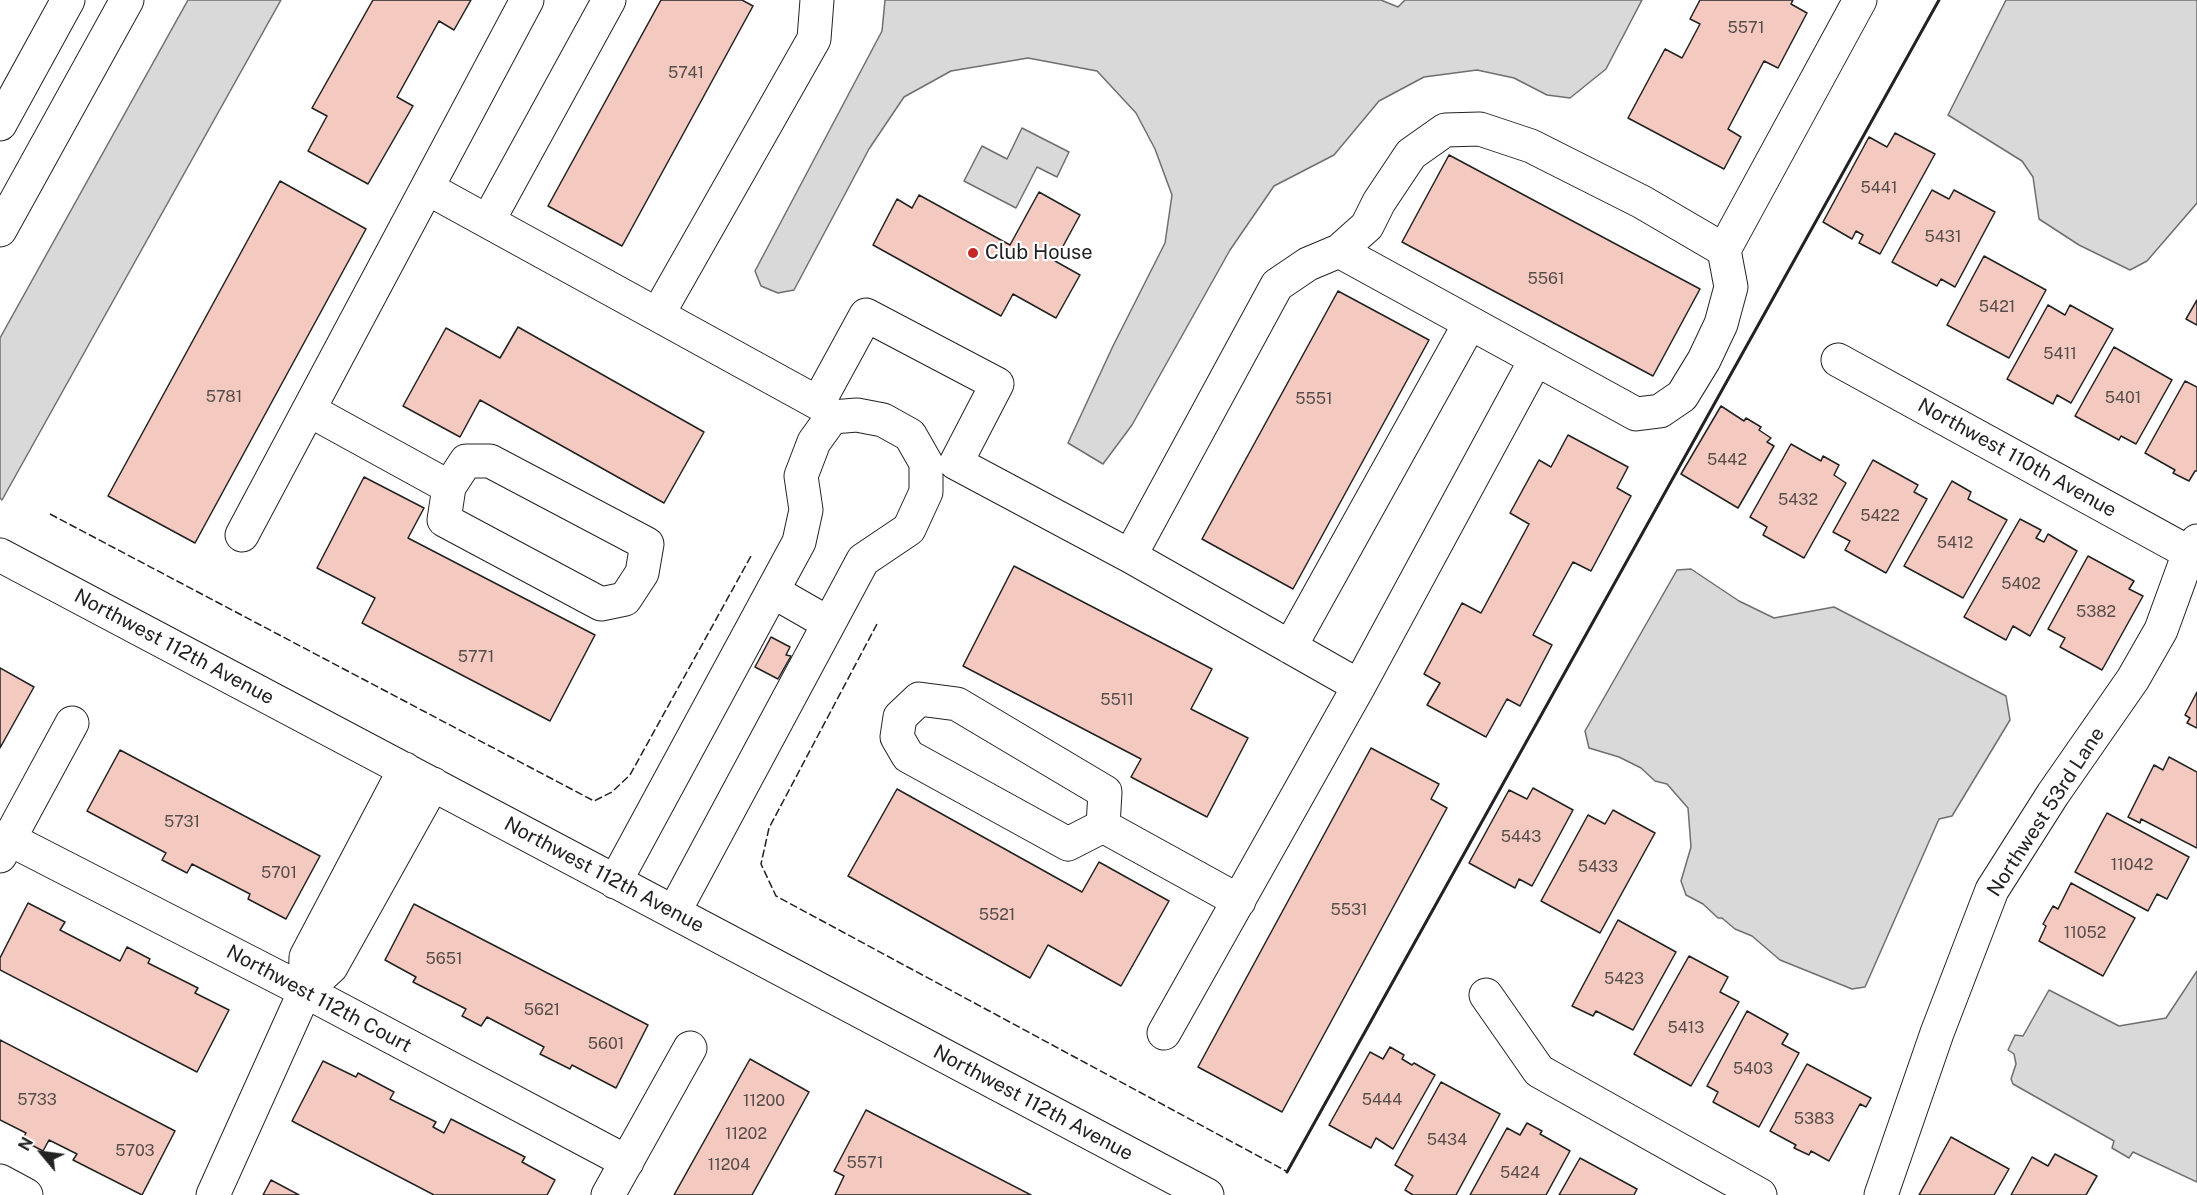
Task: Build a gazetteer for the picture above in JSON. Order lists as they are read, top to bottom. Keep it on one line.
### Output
{"streets":{"street":["Northwest 110th Avenue","Northwest 112th Avenue","Northwest 53rd Lane","Northwest 112th Court"]},"crossings":[["Northwest 110th Avenue","Northwest 53rd Lane"]],"places":["Club House"],"house_numbers":["5571","5741","5441","5431","5561","5421","5411","5781","5401","5551","5442","5432","5422","5412","5402","5382","5771","5511","5731","5443","11042","5433","5701","5531","5521","11052","5651","5423","5621","5413","5601","5403","5733","5444","11200","5383","11202","5434","5703","5571","11204","5424"],"north":"top left"}
